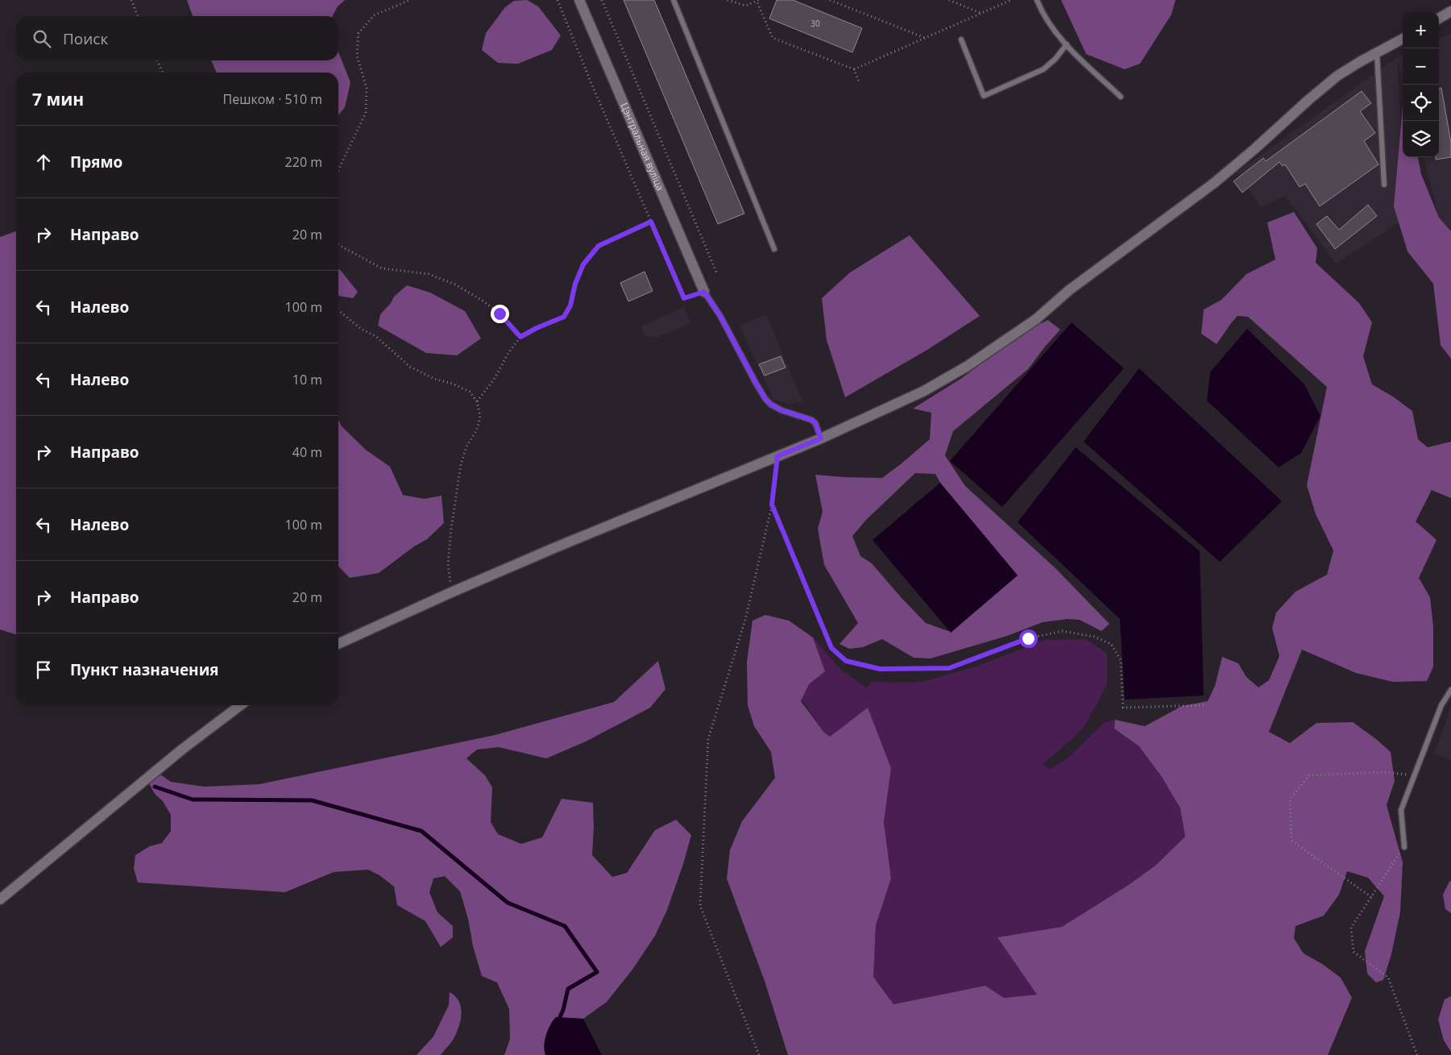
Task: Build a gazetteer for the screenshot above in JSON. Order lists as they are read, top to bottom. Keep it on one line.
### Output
{"streets":{"street":["Цэнтральная вуліца"]},"house_numbers":["30"],"page":{"map_buttons":["+","−"],"search":"Поиск","heading":["7 мин","Пешком · 510 m"],"list":[["Прямо","220 m"],["Направо","20 m"],["Налево","100 m"],["Налево","10 m"],["Направо","40 m"],["Налево","100 m"],["Направо","20 m"],"Пункт назначения"]}}
